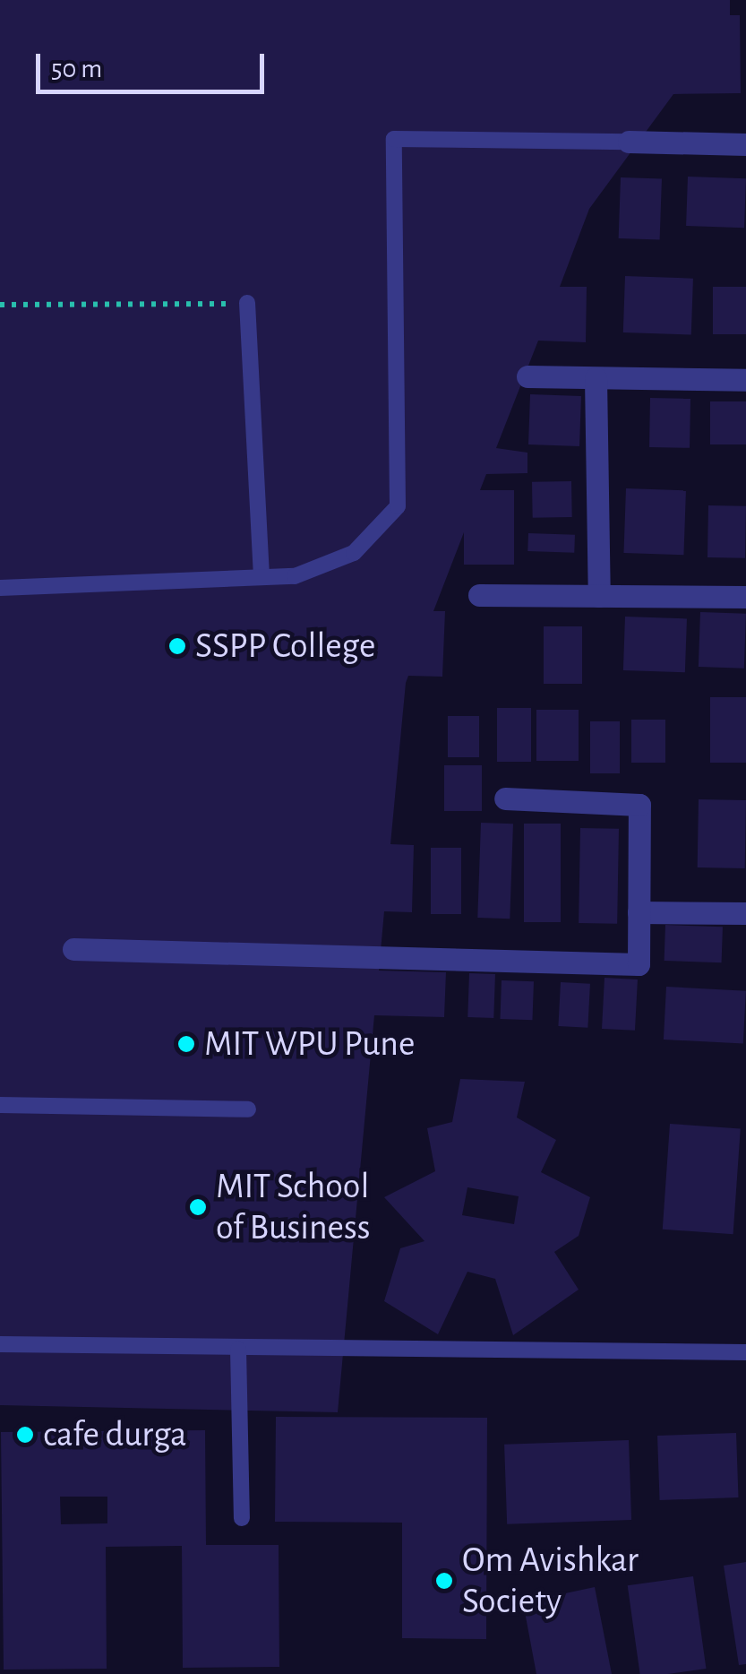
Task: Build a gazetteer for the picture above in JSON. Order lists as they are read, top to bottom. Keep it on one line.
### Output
{"places":["SSPP College","MIT WPU Pune","MIT School of Business","cafe durga","Om Avishkar Society"],"scale_bar":"50 m"}
